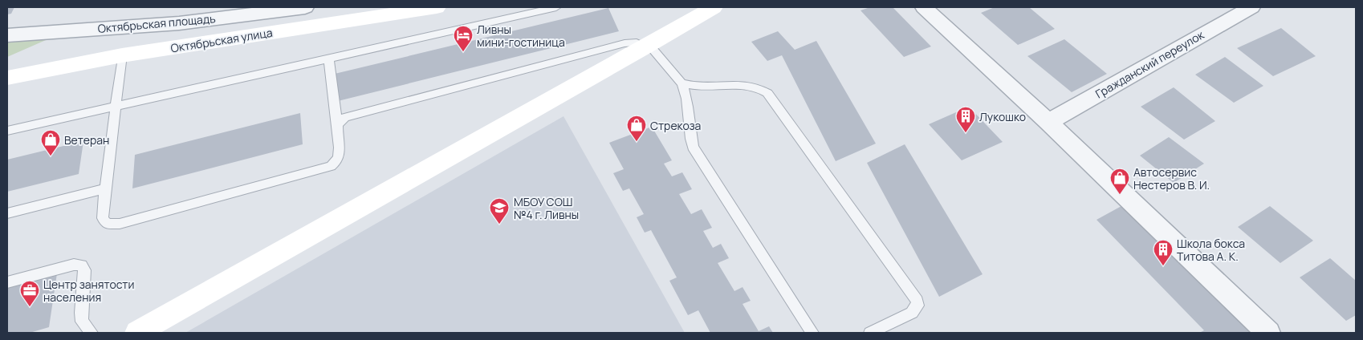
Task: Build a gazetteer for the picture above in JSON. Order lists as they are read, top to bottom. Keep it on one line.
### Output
{"streets":{"street":["Октябрьская площадь","Октябрьская улица","Гражданский переулок"]},"places":{"hotel":["Ливны мини-гостиница"],"building":["Лукошко","Школа бокса Титова А. К."],"shop":["Стрекоза","Ветеран","Автосервис Нестеров В. И."],"school or university":["МБОУ СОШ №4 г. Ливны"],"office":["Центр занятости населения"]}}
